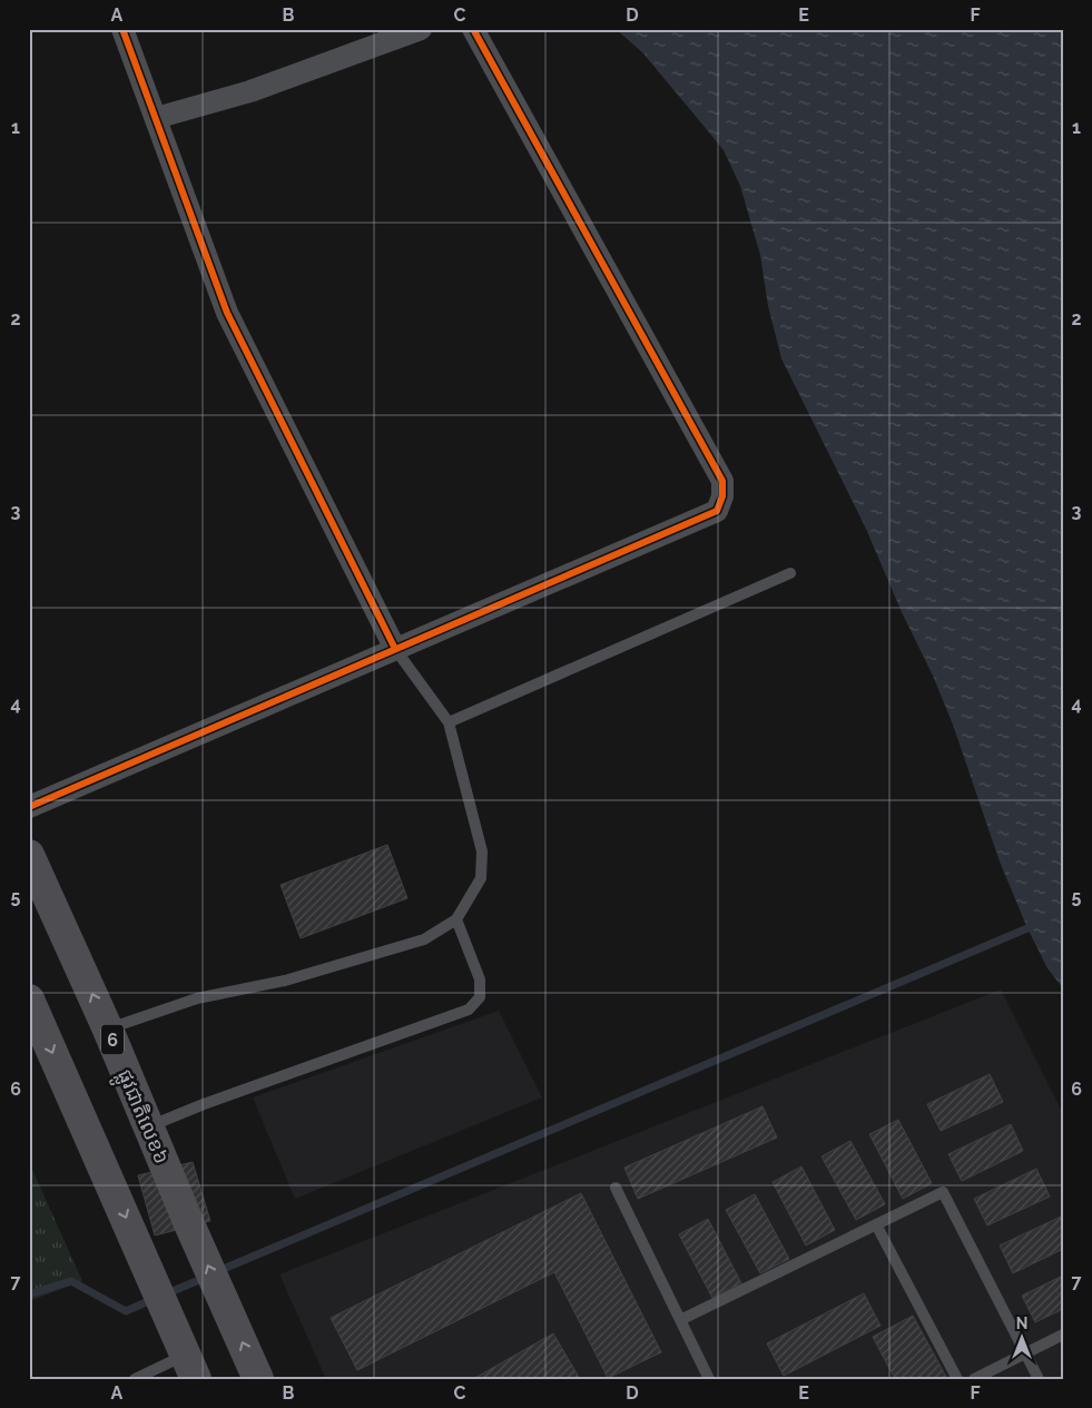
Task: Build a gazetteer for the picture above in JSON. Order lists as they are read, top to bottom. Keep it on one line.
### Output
{"streets":{"highway":["6","ផ្លូវជាតិលេខ៦"]},"north":"top","grid":{"columns":["A","B","C","D","E","F"],"rows":["1","2","3","4","5","6","7"]}}
